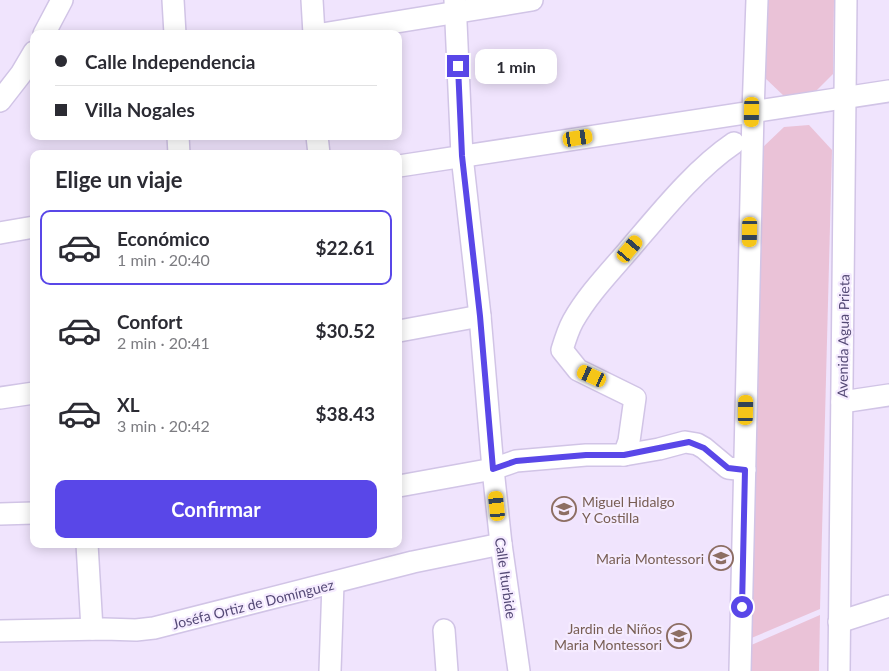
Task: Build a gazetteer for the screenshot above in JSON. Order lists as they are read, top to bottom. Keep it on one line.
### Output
{"streets":{"street":["Avenida Agua Prieta","Calle Iturbide","Joséfa Ortiz de Domínguez"]},"crossings":[["Calle Iturbide","Joséfa Ortiz de Domínguez"]],"places":{"school or university":["Miguel Hidalgo Y Costilla","Maria Montessori","Jardin de Niños Maria Montessori"]},"page":{"banner":["Calle Independencia","Villa Nogales"],"bubble":"1 min","heading":"Elige un viaje","list":[{"name":"Económico","note":"1 min · 20:40","value":"$22.61"},{"name":"Confort","note":"2 min · 20:41","value":"$30.52"},{"name":"XL","note":"3 min · 20:42","value":"$38.43"}],"buttons":"Confirmar"}}
